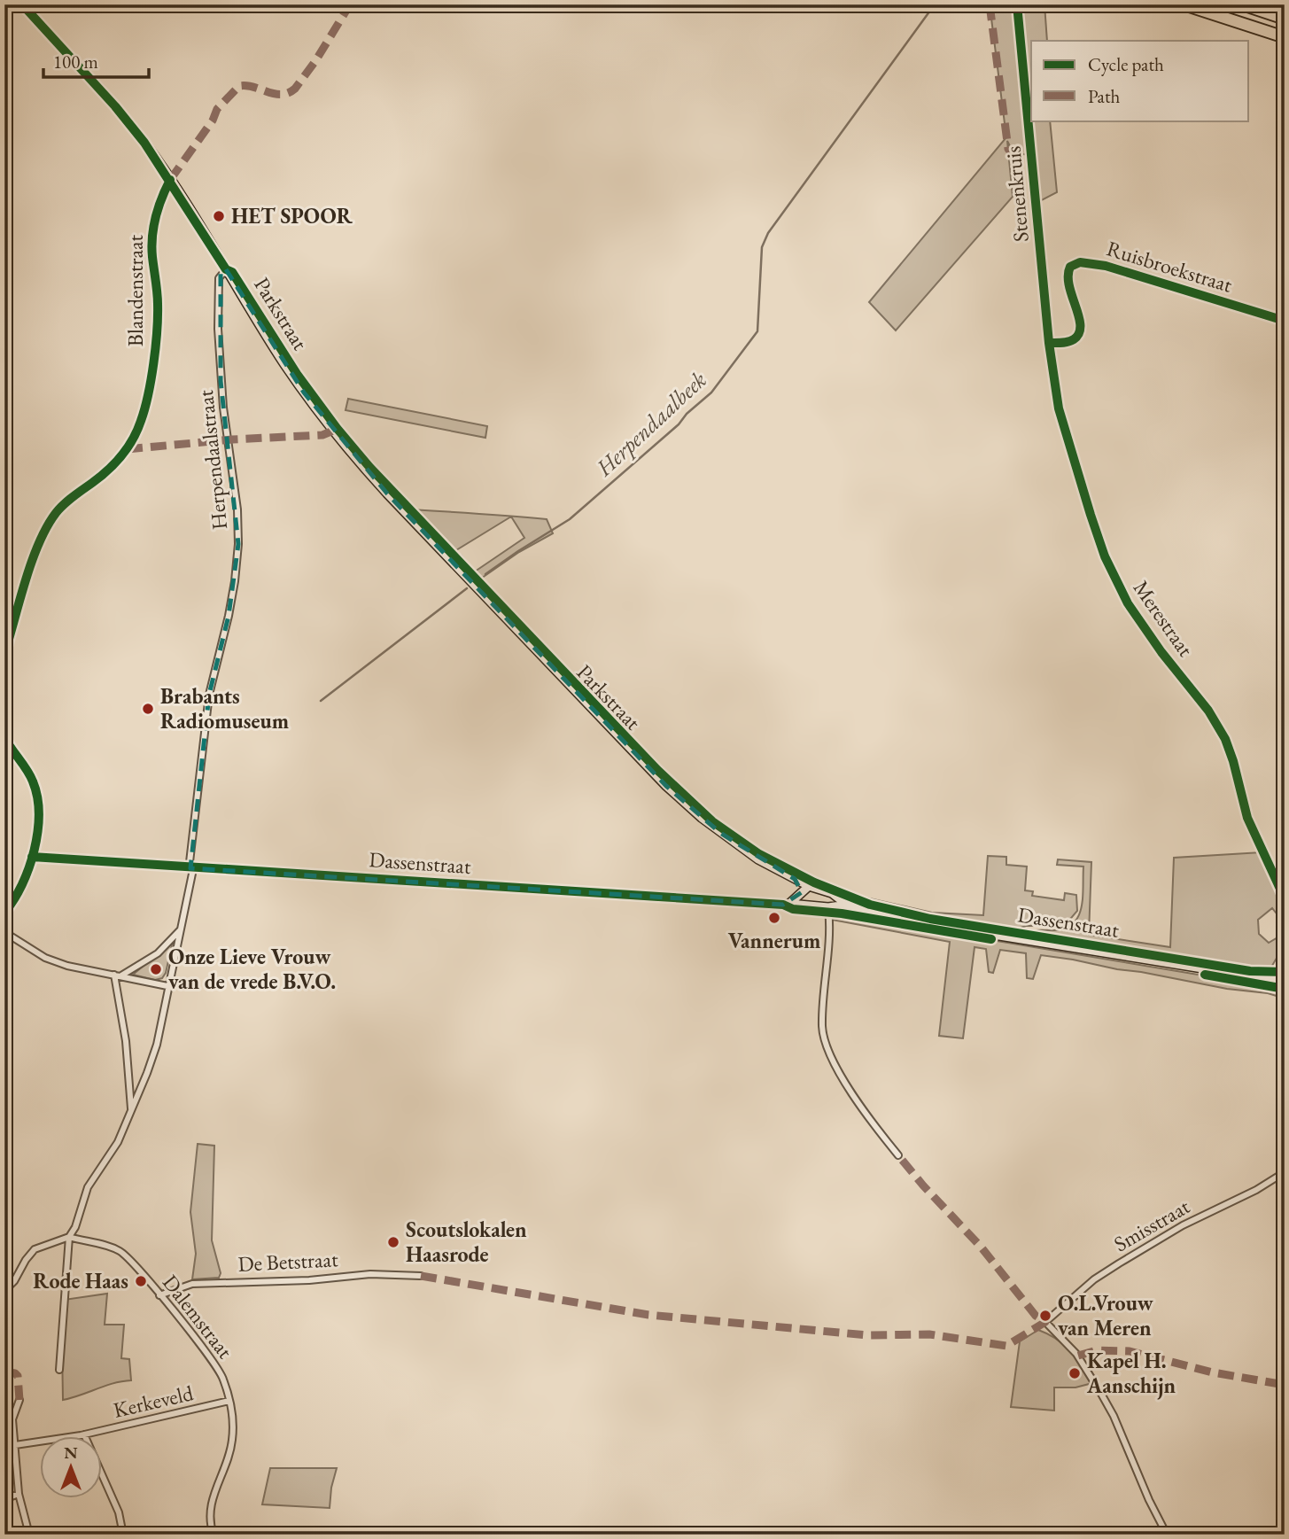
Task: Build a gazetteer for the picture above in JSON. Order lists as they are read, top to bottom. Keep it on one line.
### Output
{"streets":{"street":["Stenenkruis","Ruisbroekstraat","Blandenstraat","Parkstraat","Herpendaalstraat","Merestraat","Dassenstraat","Smisstraat","De Betstraat","Dalemstraat","Kerkeveld"]},"crossings":[["Stenenkruis","Ruisbroekstraat"],["Stenenkruis","Merestraat"],["Ruisbroekstraat","Merestraat"],["Blandenstraat","Parkstraat"],["Parkstraat","Herpendaalstraat"],["Parkstraat","Dassenstraat"],["Herpendaalstraat","Dassenstraat"],["Herpendaalstraat","Dalemstraat"],["De Betstraat","Dalemstraat"],["Dalemstraat","Kerkeveld"]],"water":["Herpendaalbeek"],"places":["HET SPOOR","Brabants Radiomuseum","Vannerum","Onze Lieve Vrouw van de vrede B.V.O.","Scoutslokalen Haasrode","Rode Haas","O.L.Vrouw van Meren","Kapel H. Aanschijn"],"legend":["Cycle path","Path"],"scale_bar":"100 m","north":"top"}
